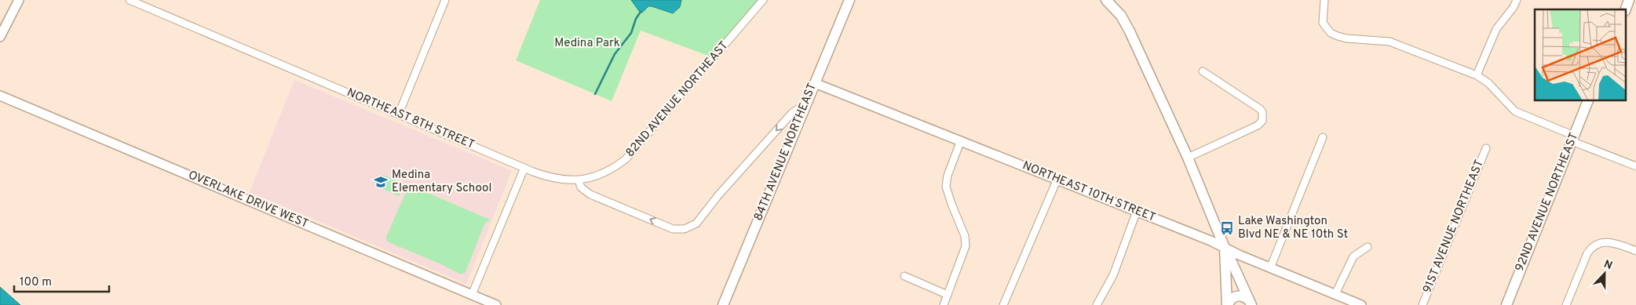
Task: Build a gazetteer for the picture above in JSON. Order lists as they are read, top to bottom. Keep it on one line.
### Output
{"streets":{"main road":["84TH AVENUE NORTHEAST","92ND AVENUE NORTHEAST"],"street":["82ND AVENUE NORTHEAST","NORTHEAST 8TH STREET","NORTHEAST 10TH STREET","OVERLAKE DRIVE WEST","91ST AVENUE NORTHEAST"]},"crossings":[["82ND AVENUE NORTHEAST","NORTHEAST 8TH STREET"],["84TH AVENUE NORTHEAST","NORTHEAST 10TH STREET"]],"parks":["Medina Park"],"places":{"school or university":["Medina Elementary School"],"bus stop":["Lake Washington Blvd NE & NE 10th St"]},"scale_bar":"100 m","north":"top"}
